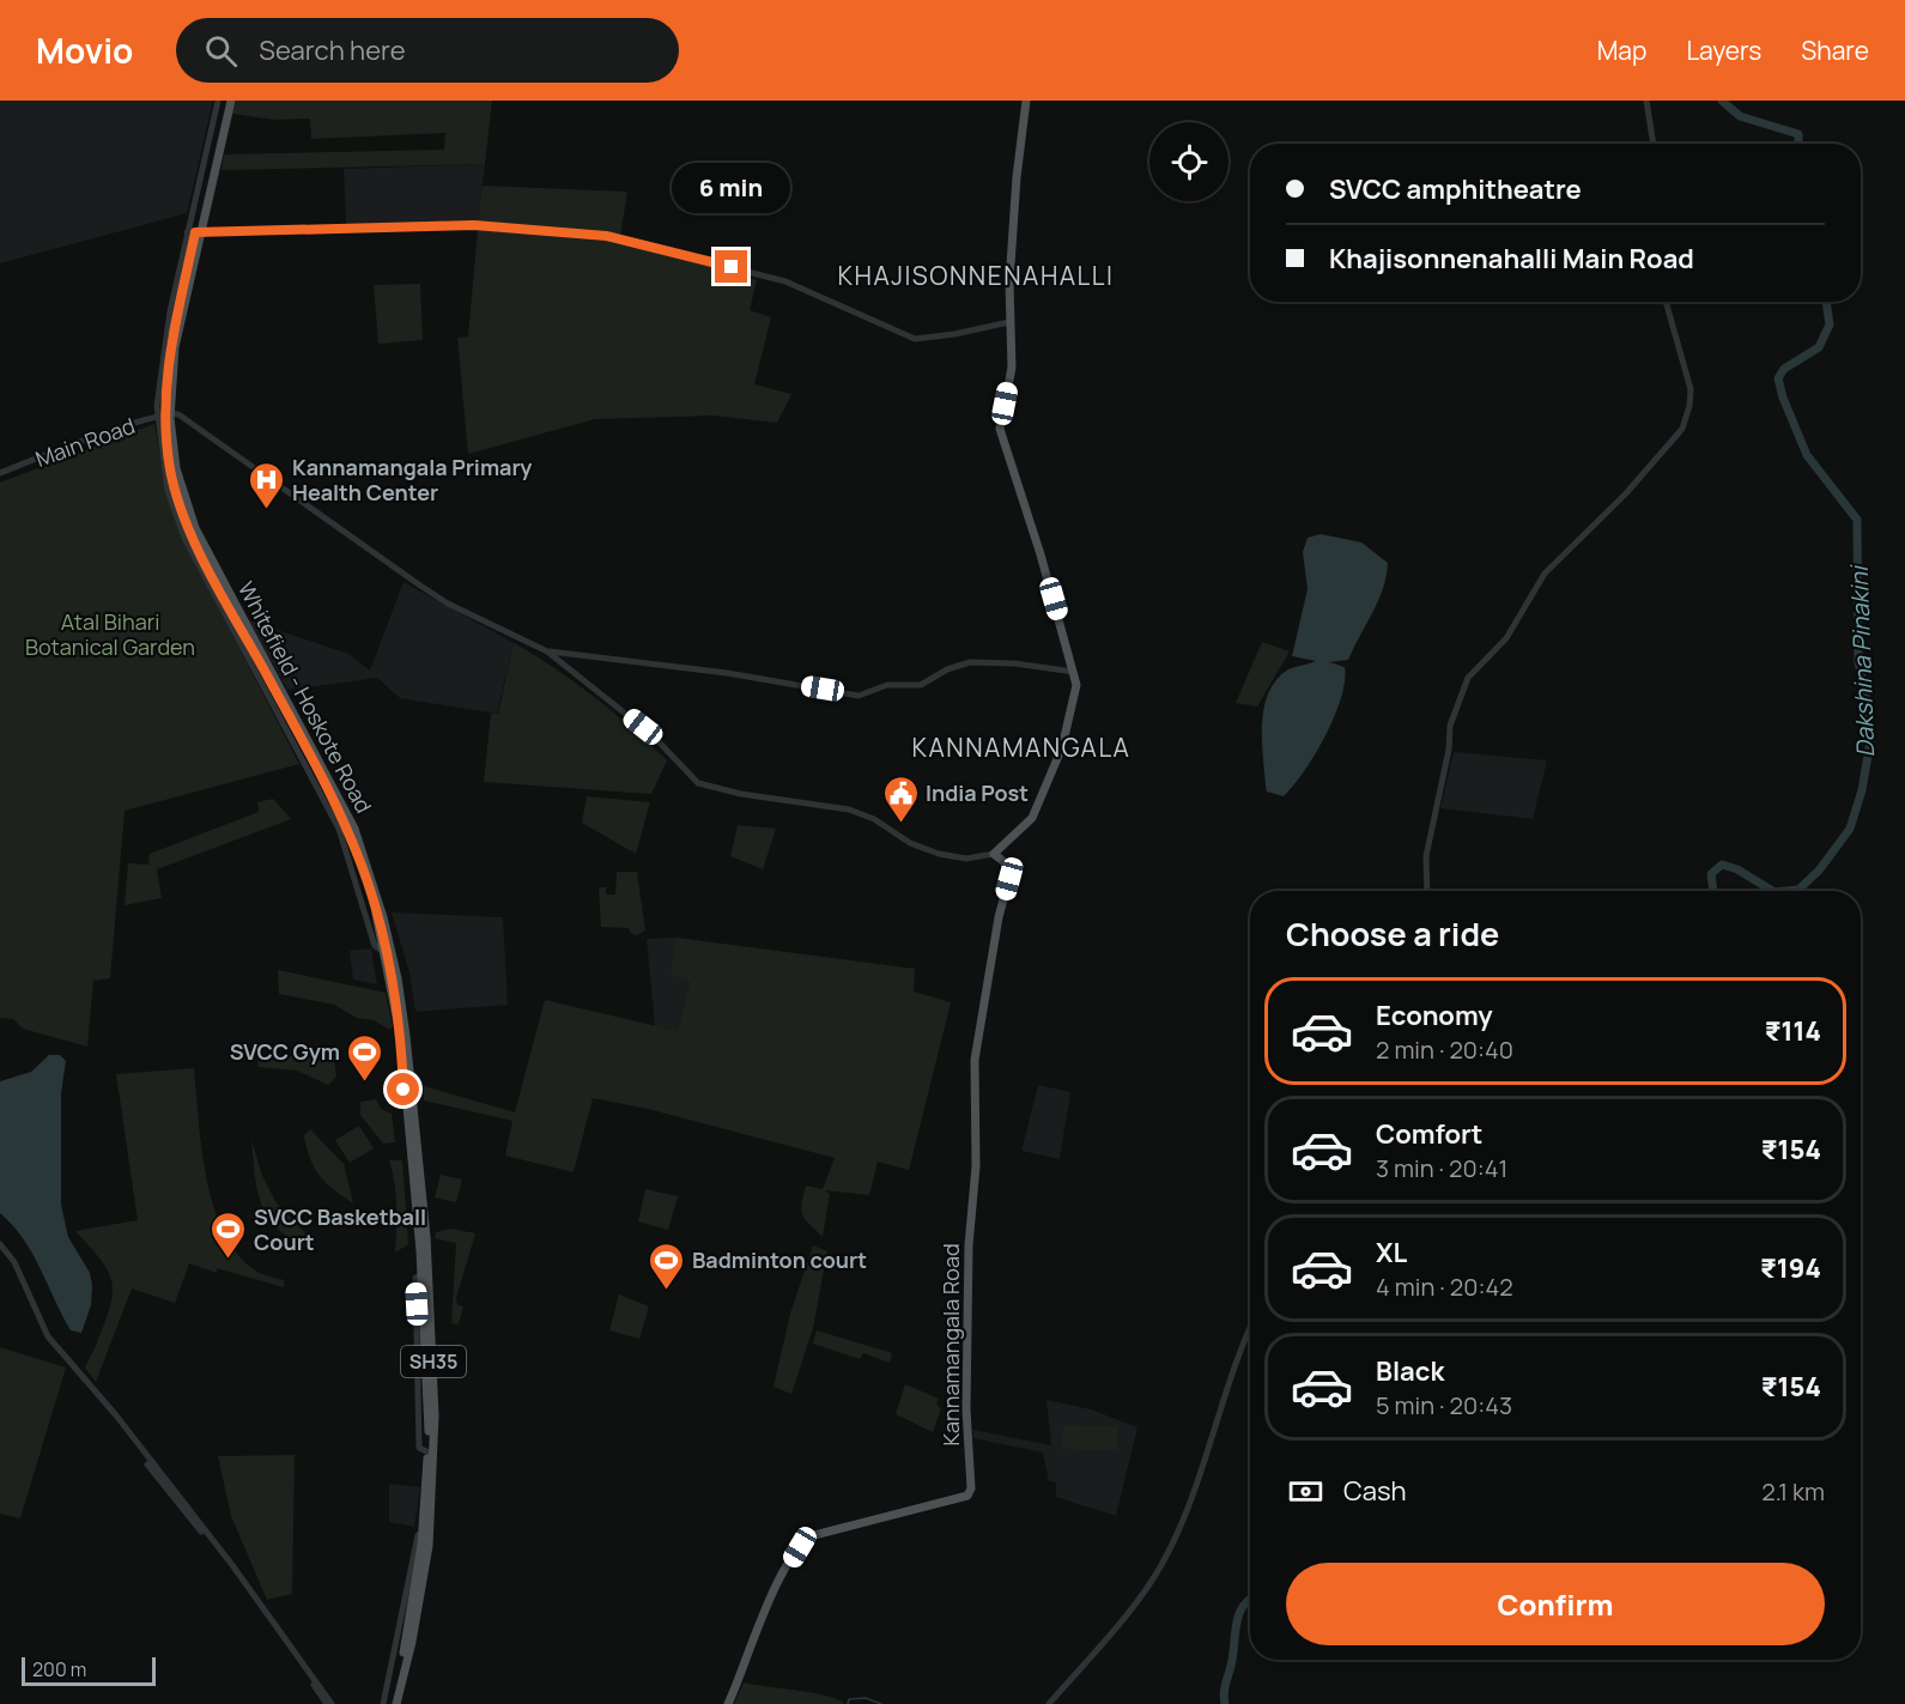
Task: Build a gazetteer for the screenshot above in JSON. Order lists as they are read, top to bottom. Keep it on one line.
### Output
{"streets":{"main road":["Whitefield - Hoskote Road","Kannamangala Road","SH35"],"street":["Main Road"]},"crossings":[["Main Road","Whitefield - Hoskote Road"]],"districts":["KHAJISONNENAHALLI","KANNAMANGALA"],"water":["Dakshina Pinakini"],"parks":["Atal Bihari Botanical Garden"],"places":{"hospital":["Kannamangala Primary Health Center"],"public building":["India Post"],"sports":["SVCC Gym","SVCC Basketball Court","Badminton court"]},"scale_bar":"200 m","page":{"header":"Movio","search":"Search here","nav":["Map","Layers","Share"],"banner":["SVCC amphitheatre","Khajisonnenahalli Main Road"],"bubble":"6 min","heading":"Choose a ride","list":[{"name":"Economy","note":"2 min · 20:40","value":"₹114"},{"name":"Comfort","note":"3 min · 20:41","value":"₹154"},{"name":"XL","note":"4 min · 20:42","value":"₹194"},{"name":"Black","note":"5 min · 20:43","value":"₹154"}],"pay":["Cash","2.1 km"],"buttons":"Confirm","scale":"200 m"}}
